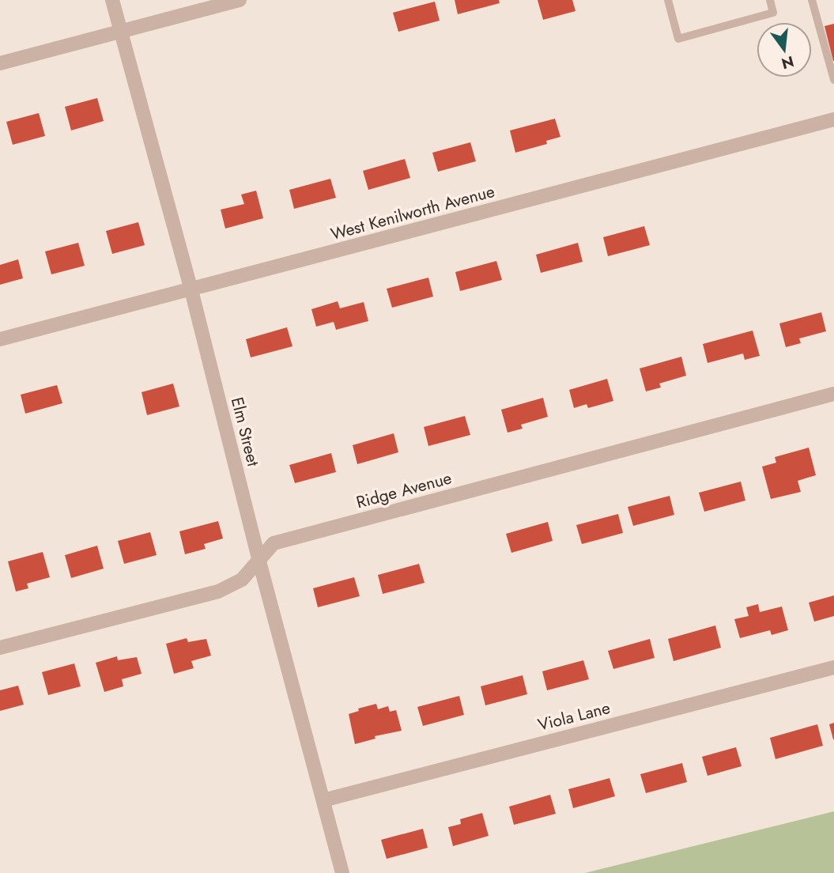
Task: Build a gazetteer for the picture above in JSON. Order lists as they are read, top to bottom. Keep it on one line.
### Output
{"streets":{"street":["West Kenilworth Avenue","Elm Street","Ridge Avenue","Viola Lane"]},"crossings":[["West Kenilworth Avenue","Elm Street"],["Elm Street","Ridge Avenue"],["Elm Street","Viola Lane"]],"north":"bottom"}
